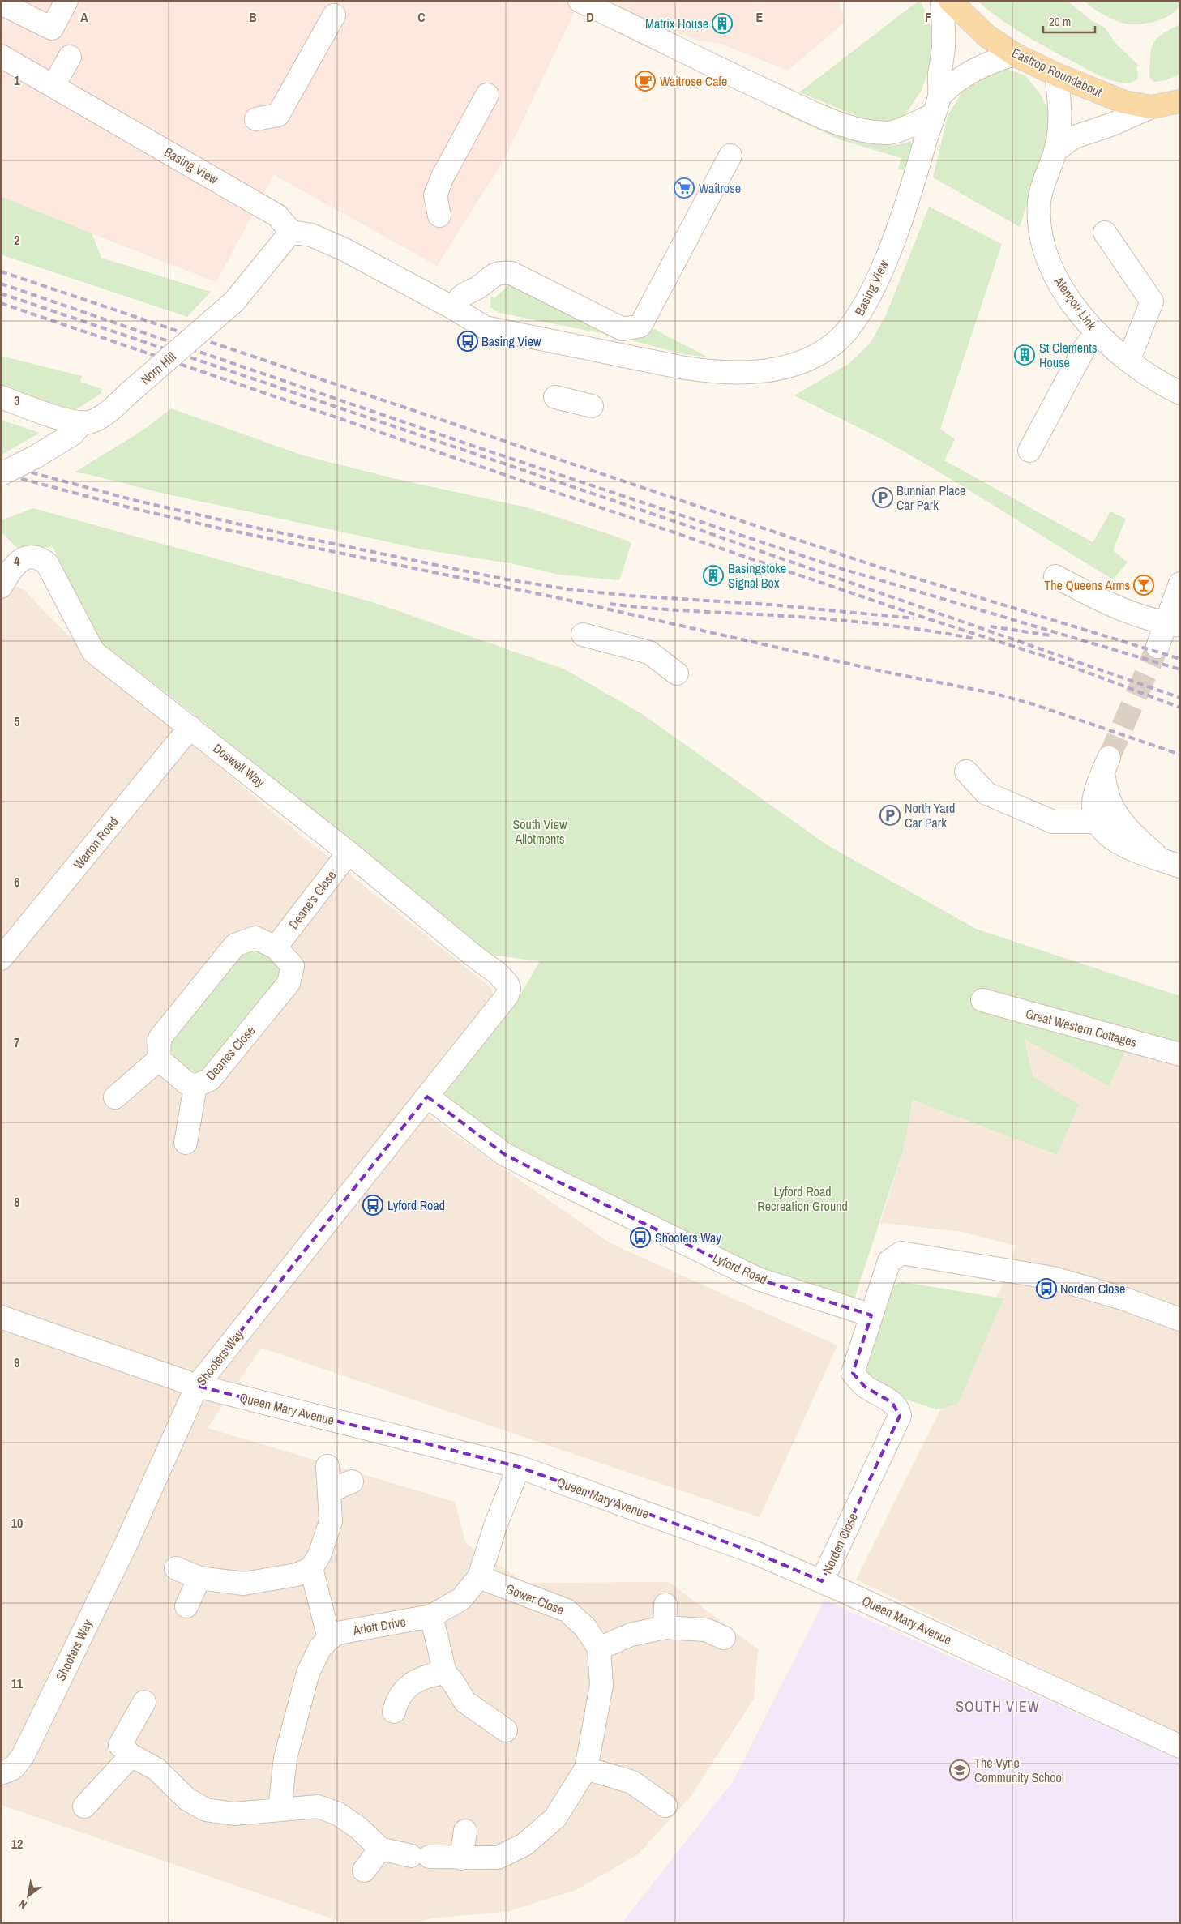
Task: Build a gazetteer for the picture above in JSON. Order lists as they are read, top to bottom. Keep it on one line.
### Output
{"streets":{"main road":["Eastrop Roundabout"],"street":["Basing View","Alençon Link","Norn Hill","Doswell Way","Warton Road","Deane's Close","Great Western Cottages","Deanes Close","Lyford Road","Shooters Way","Queen Mary Avenue","Norden Close","Gower Close","Arlott Drive"]},"crossings":[["Eastrop Roundabout","Basing View"],["Eastrop Roundabout","Alençon Link"],["Basing View","Norn Hill"],["Doswell Way","Warton Road"],["Doswell Way","Deane's Close"],["Doswell Way","Shooters Way"],["Deane's Close","Deanes Close"],["Lyford Road","Shooters Way"],["Lyford Road","Norden Close"],["Shooters Way","Queen Mary Avenue"],["Queen Mary Avenue","Norden Close"],["Queen Mary Avenue","Arlott Drive"],["Gower Close","Arlott Drive"]],"districts":["SOUTH VIEW"],"parks":["South View Allotments","Lyford Road Recreation Ground"],"places":{"building":["Matrix House","St Clements House","Basingstoke Signal Box"],"cafe":["Waitrose Cafe"],"supermarket":["Waitrose"],"bus stop":["Basing View","Lyford Road","Shooters Way","Norden Close"],"parking":["Bunnian Place Car Park","North Yard Car Park"],"bar":["The Queens Arms"],"school or university":["The Vyne Community School"]},"scale_bar":"20 m","north":"bottom left","grid":{"columns":["A","B","C","D","E","F"],"rows":["1","2","3","4","5","6","7","8","9","10","11","12"]}}
